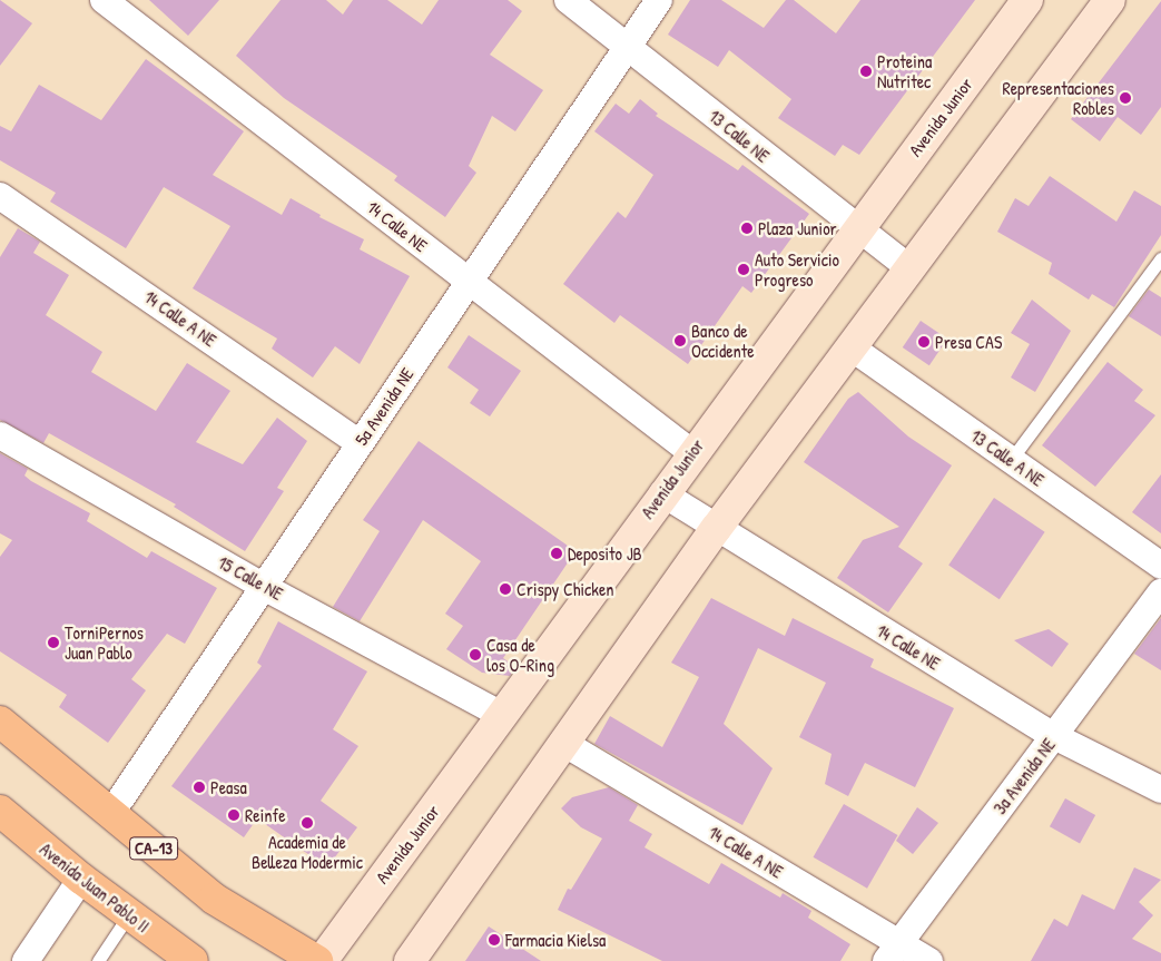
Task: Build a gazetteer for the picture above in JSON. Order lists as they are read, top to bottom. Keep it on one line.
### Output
{"streets":{"highway":["CA-13","Avenida Juan Pablo II"],"main road":["Avenida Junior"],"street":["13 Calle NE","14 Calle NE","14 Calle A NE","5a Avenida NE","13 Calle A NE","15 Calle NE","3a Avenida NE"]},"crossings":[["Avenida Junior","13 Calle NE"],["Avenida Junior","14 Calle NE"],["Avenida Junior","15 Calle NE"],["13 Calle NE","5a Avenida NE"],["14 Calle NE","5a Avenida NE"],["14 Calle NE","3a Avenida NE"],["14 Calle A NE","5a Avenida NE"],["14 Calle A NE","3a Avenida NE"],["5a Avenida NE","15 Calle NE"],["5a Avenida NE","CA-13"]],"places":["Proteina Nutritec","Representaciones Robles","Plaza Junior","Auto Servicio Progreso","Banco de Occidente","Presa CAS","Deposito JB","Crispy Chicken","TorniPernos Juan Pablo","Casa de los O-Ring","Peasa","Reinfe","Academia de Belleza Modermic","Farmacia Kielsa"]}
